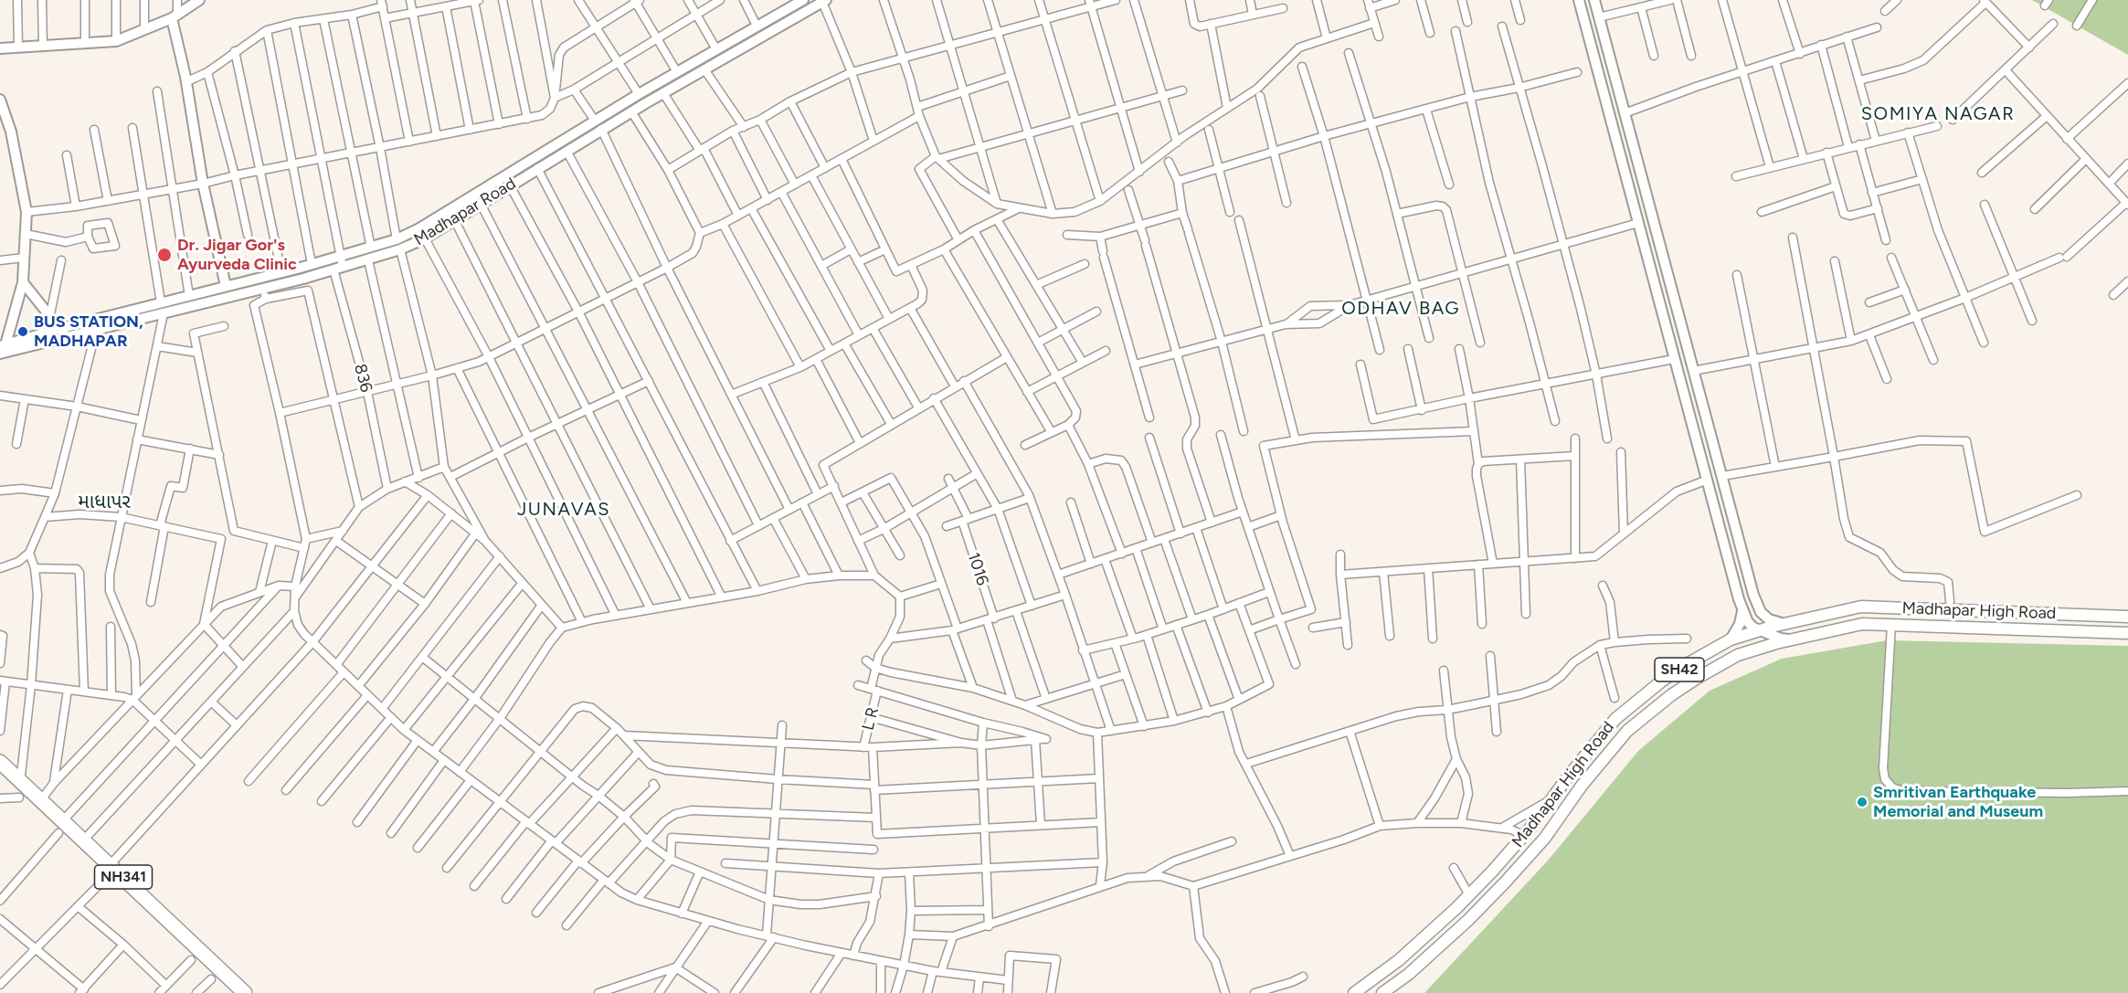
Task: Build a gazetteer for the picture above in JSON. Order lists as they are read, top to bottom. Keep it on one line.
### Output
{"streets":{"highway":["NH341"],"main road":["Madhapar Road","Madhapar High Road","SH42"],"street":["836","1016","L R"]},"crossings":[["Madhapar Road","836"]],"districts":["SOMIYA NAGAR","ODHAV BAG","માધાપર","JUNAVAS"],"places":["Dr. Jigar Gor's Ayurveda Clinic","BUS STATION, MADHAPAR","Smritivan Earthquake Memorial and Museum"]}
